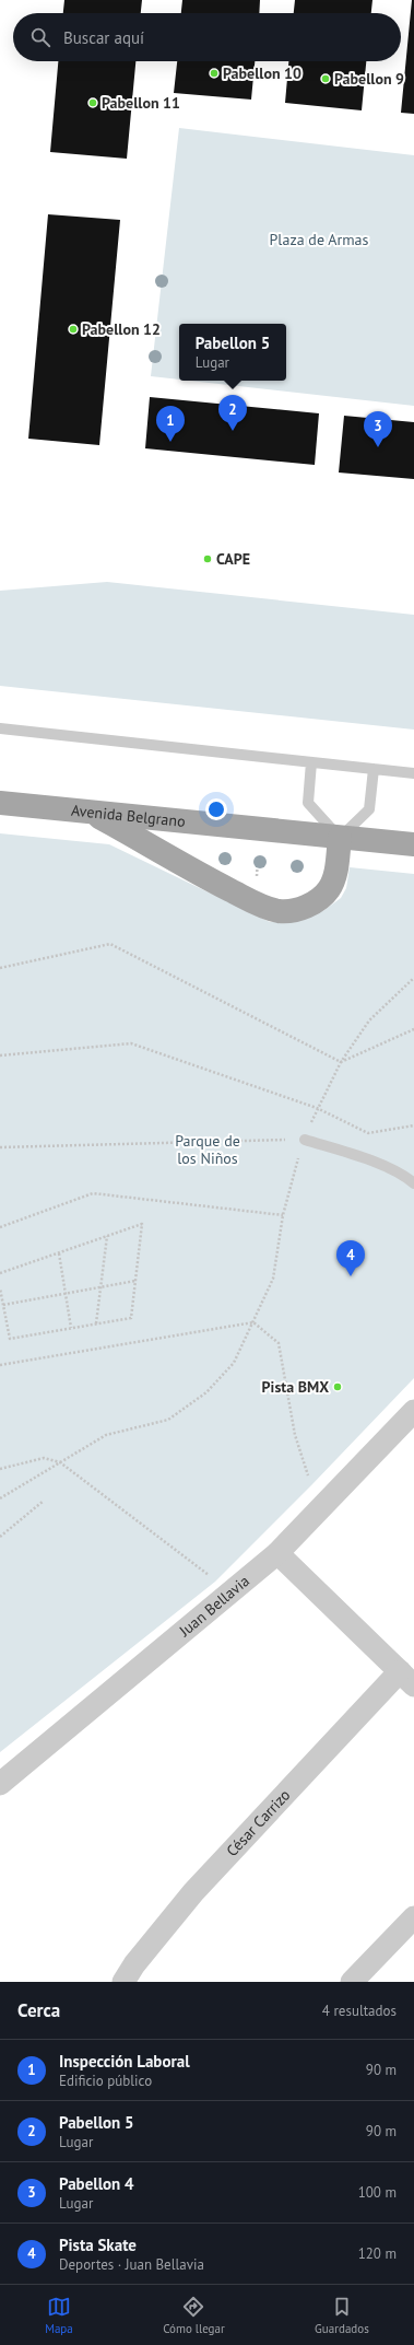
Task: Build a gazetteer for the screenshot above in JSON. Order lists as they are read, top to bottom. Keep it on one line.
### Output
{"streets":{"main road":["Avenida Belgrano"],"street":["Juan Bellavia","César Carrizo"]},"parks":["Plaza de Armas","Parque de los Niños"],"places":["Pabellon 10","Pabellon 9","Pabellon 11","Pabellon 12","CAPE","Pista BMX"],"page":{"search":"Buscar aquí","popup":["Pabellon 5","Lugar"],"pins":["2","1","3","4"],"heading":["Cerca","4 resultados"],"list":[{"mark":"1","name":"Inspección Laboral","note":"Edificio público","value":"90 m"},{"mark":"2","name":"Pabellon 5","note":"Lugar","value":"90 m"},{"mark":"3","name":"Pabellon 4","note":"Lugar","value":"100 m"},{"mark":"4","name":"Pista Skate","note":"Deportes · Juan Bellavia","value":"120 m"}],"nav":["Mapa","Cómo llegar","Guardados"]}}
